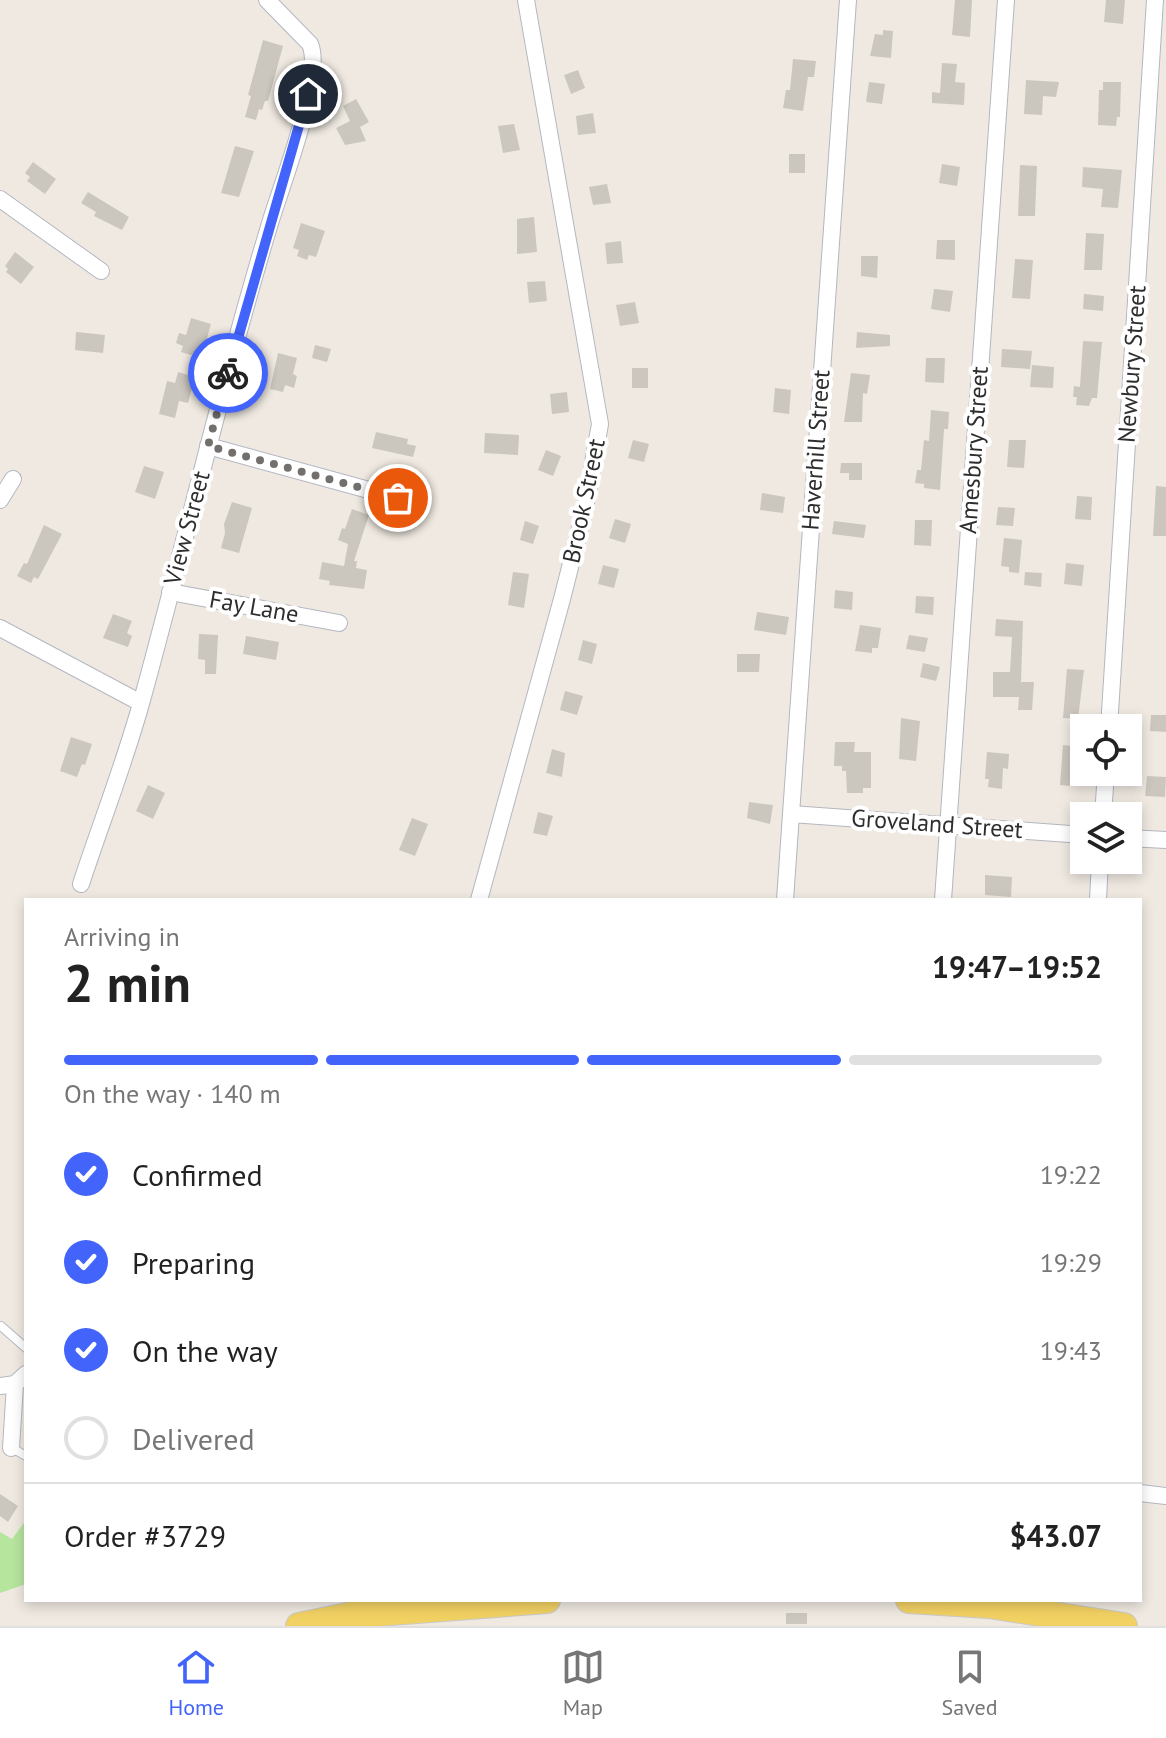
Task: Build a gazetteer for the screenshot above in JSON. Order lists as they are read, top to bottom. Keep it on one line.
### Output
{"streets":{"street":["Newbury Street","Haverhill Street","Amesbury Street","Brook Street","View Street","Fay Lane","Groveland Street"]},"crossings":[["Haverhill Street","Groveland Street"],["Amesbury Street","Groveland Street"],["View Street","Fay Lane"]],"page":{"heading":["2 min","Arriving in","19:47–19:52"],"panel":["Order #3729","$43.07"],"bar":"On the way · 140 m","list":[["Confirmed","19:22"],["Preparing","19:29"],["On the way","19:43"],"Delivered"],"tabs":["Home","Map","Saved"]}}
